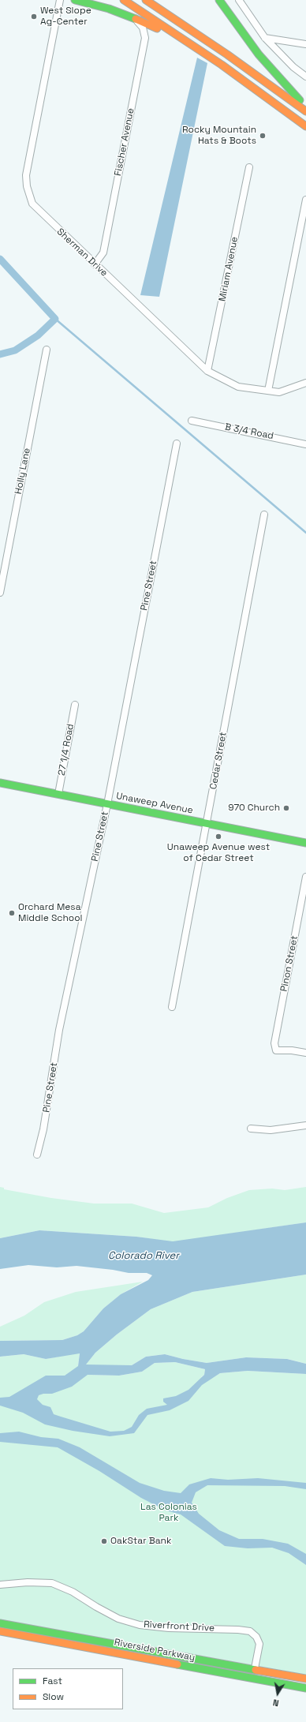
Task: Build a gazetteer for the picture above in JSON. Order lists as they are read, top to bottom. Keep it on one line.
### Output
{"streets":{"main road":["Unaweep Avenue","Riverside Parkway"],"street":["Fischer Avenue","Sherman Drive","Miriam Avenue","B 3/4 Road","Holly Lane","Pine Street","27 1/4 Road","Cedar Street","Pinon Street","Riverfront Drive"]},"crossings":[["Fischer Avenue","Sherman Drive"],["Sherman Drive","Miriam Avenue"],["Pine Street","Unaweep Avenue"],["27 1/4 Road","Unaweep Avenue"],["Cedar Street","Unaweep Avenue"],["Riverfront Drive","Riverside Parkway"]],"water":["Colorado River"],"parks":["Las Colonias Park"],"places":["West Slope Ag-Center","Rocky Mountain Hats & Boots","970 Church","Unaweep Avenue west of Cedar Street","Orchard Mesa Middle School","OakStar Bank"],"legend":["Fast","Slow"],"north":"bottom"}
